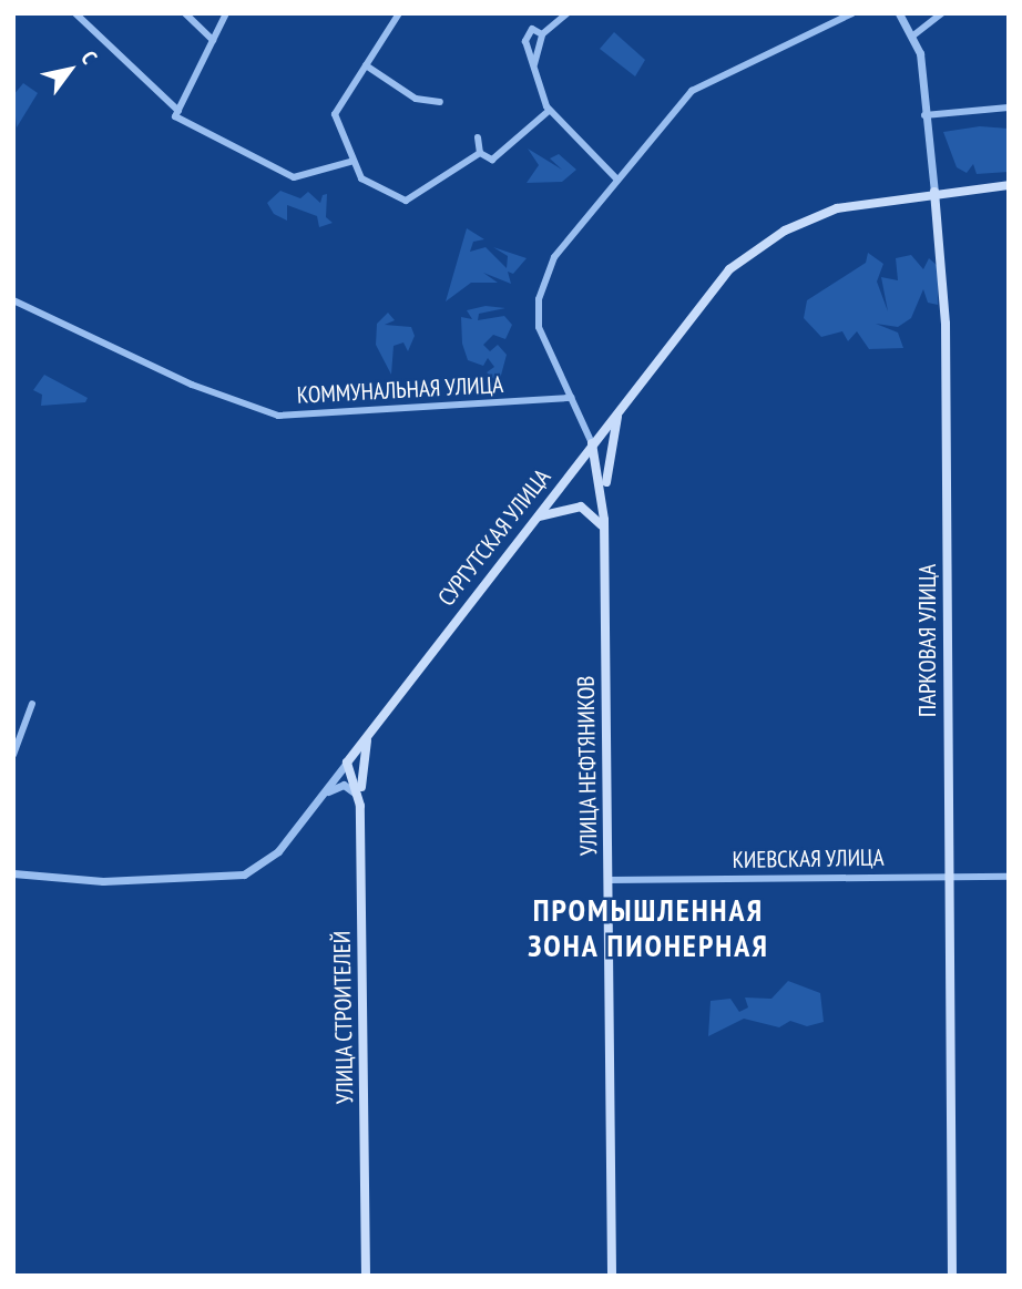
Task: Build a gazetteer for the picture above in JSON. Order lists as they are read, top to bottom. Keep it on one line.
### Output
{"streets":{"main road":["СУРГУТСКАЯ УЛИЦА","ПАРКОВАЯ УЛИЦА","УЛИЦА НЕФТЯНИКОВ","УЛИЦА СТРОИТЕЛЕЙ"],"street":["КОММУНАЛЬНАЯ УЛИЦА","КИЕВСКАЯ УЛИЦА"]},"crossings":[["СУРГУТСКАЯ УЛИЦА","ПАРКОВАЯ УЛИЦА"],["СУРГУТСКАЯ УЛИЦА","УЛИЦА НЕФТЯНИКОВ"],["СУРГУТСКАЯ УЛИЦА","УЛИЦА СТРОИТЕЛЕЙ"],["ПАРКОВАЯ УЛИЦА","КИЕВСКАЯ УЛИЦА"],["УЛИЦА НЕФТЯНИКОВ","КИЕВСКАЯ УЛИЦА"]],"districts":["ПРОМЫШЛЕННАЯ ЗОНА ПИОНЕРНАЯ"],"north":"top right"}
